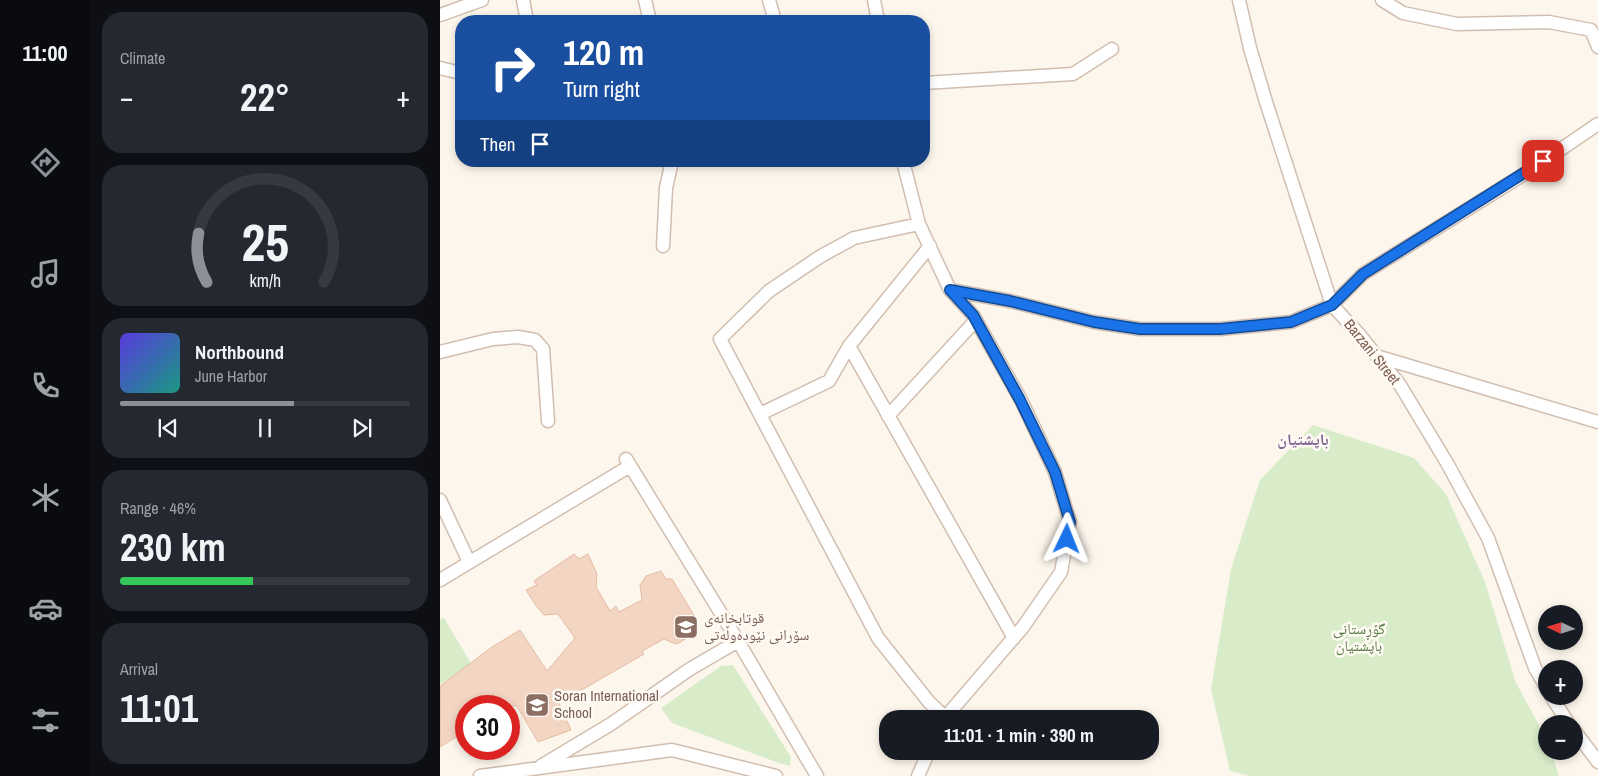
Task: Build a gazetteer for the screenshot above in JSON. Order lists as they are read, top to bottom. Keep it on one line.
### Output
{"streets":{"street":["Barzani Street"]},"districts":["باپشتیان"],"parks":["گۆڕستانی باپشتیان"],"places":{"school or university":["قوتابخانەی سۆرانی نێودەوڵەتی","Soran International School"]},"north":"left","page":{"tabs":"11:00","tile":["Climate",["Range · 46%","230 km"],["Arrival","11:01"]],"turn":["120 m","Turn right"],"heat":["−","22°","+"],"then":"Then","song":["Northbound","June Harbor"],"map_buttons":["+","−"],"limit":"30","trip":"11:01 · 1 min · 390 m","gauge":["25","km/h"]}}
